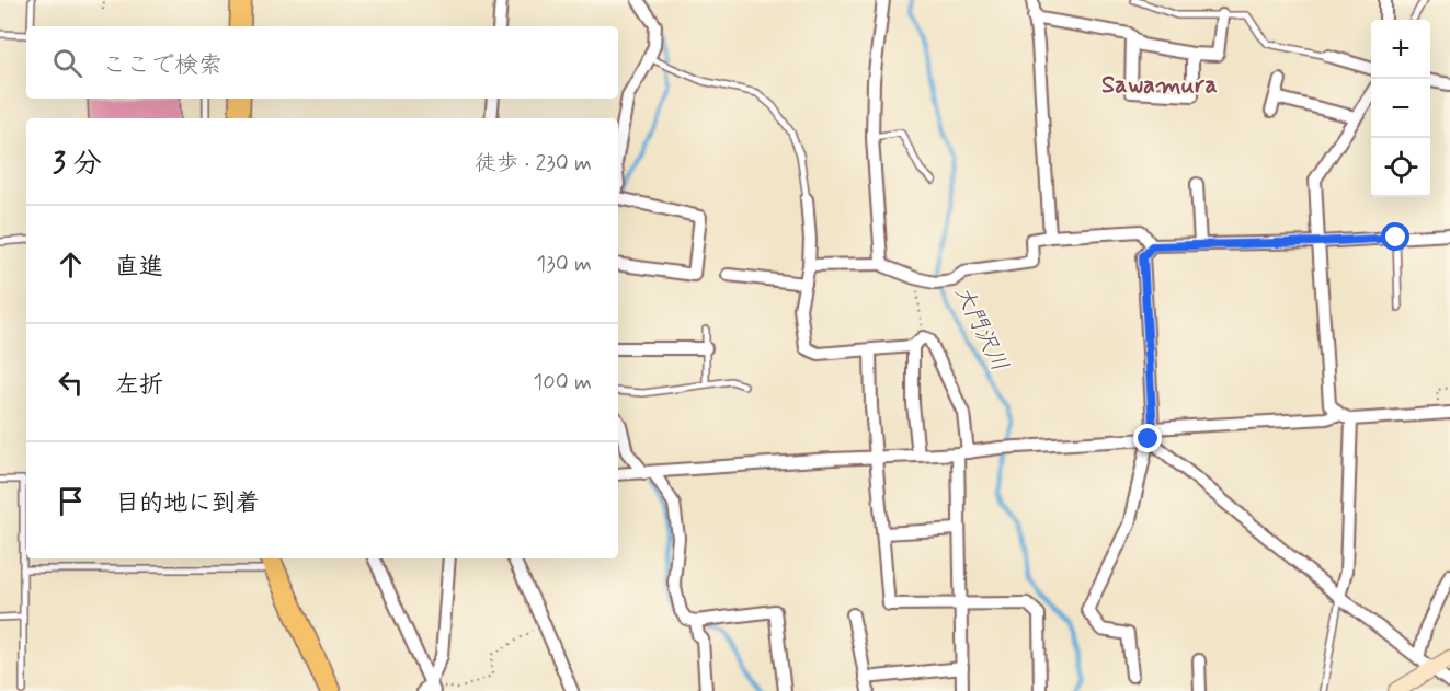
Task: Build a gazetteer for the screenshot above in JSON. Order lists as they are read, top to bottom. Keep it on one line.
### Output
{"districts":["Sawamura"],"water":["大門沢川"],"page":{"map_buttons":["+","−"],"search":"ここで検索","heading":["3 分","徒歩 · 230 m"],"list":[["直進","130 m"],["左折","100 m"],"目的地に到着"]}}
